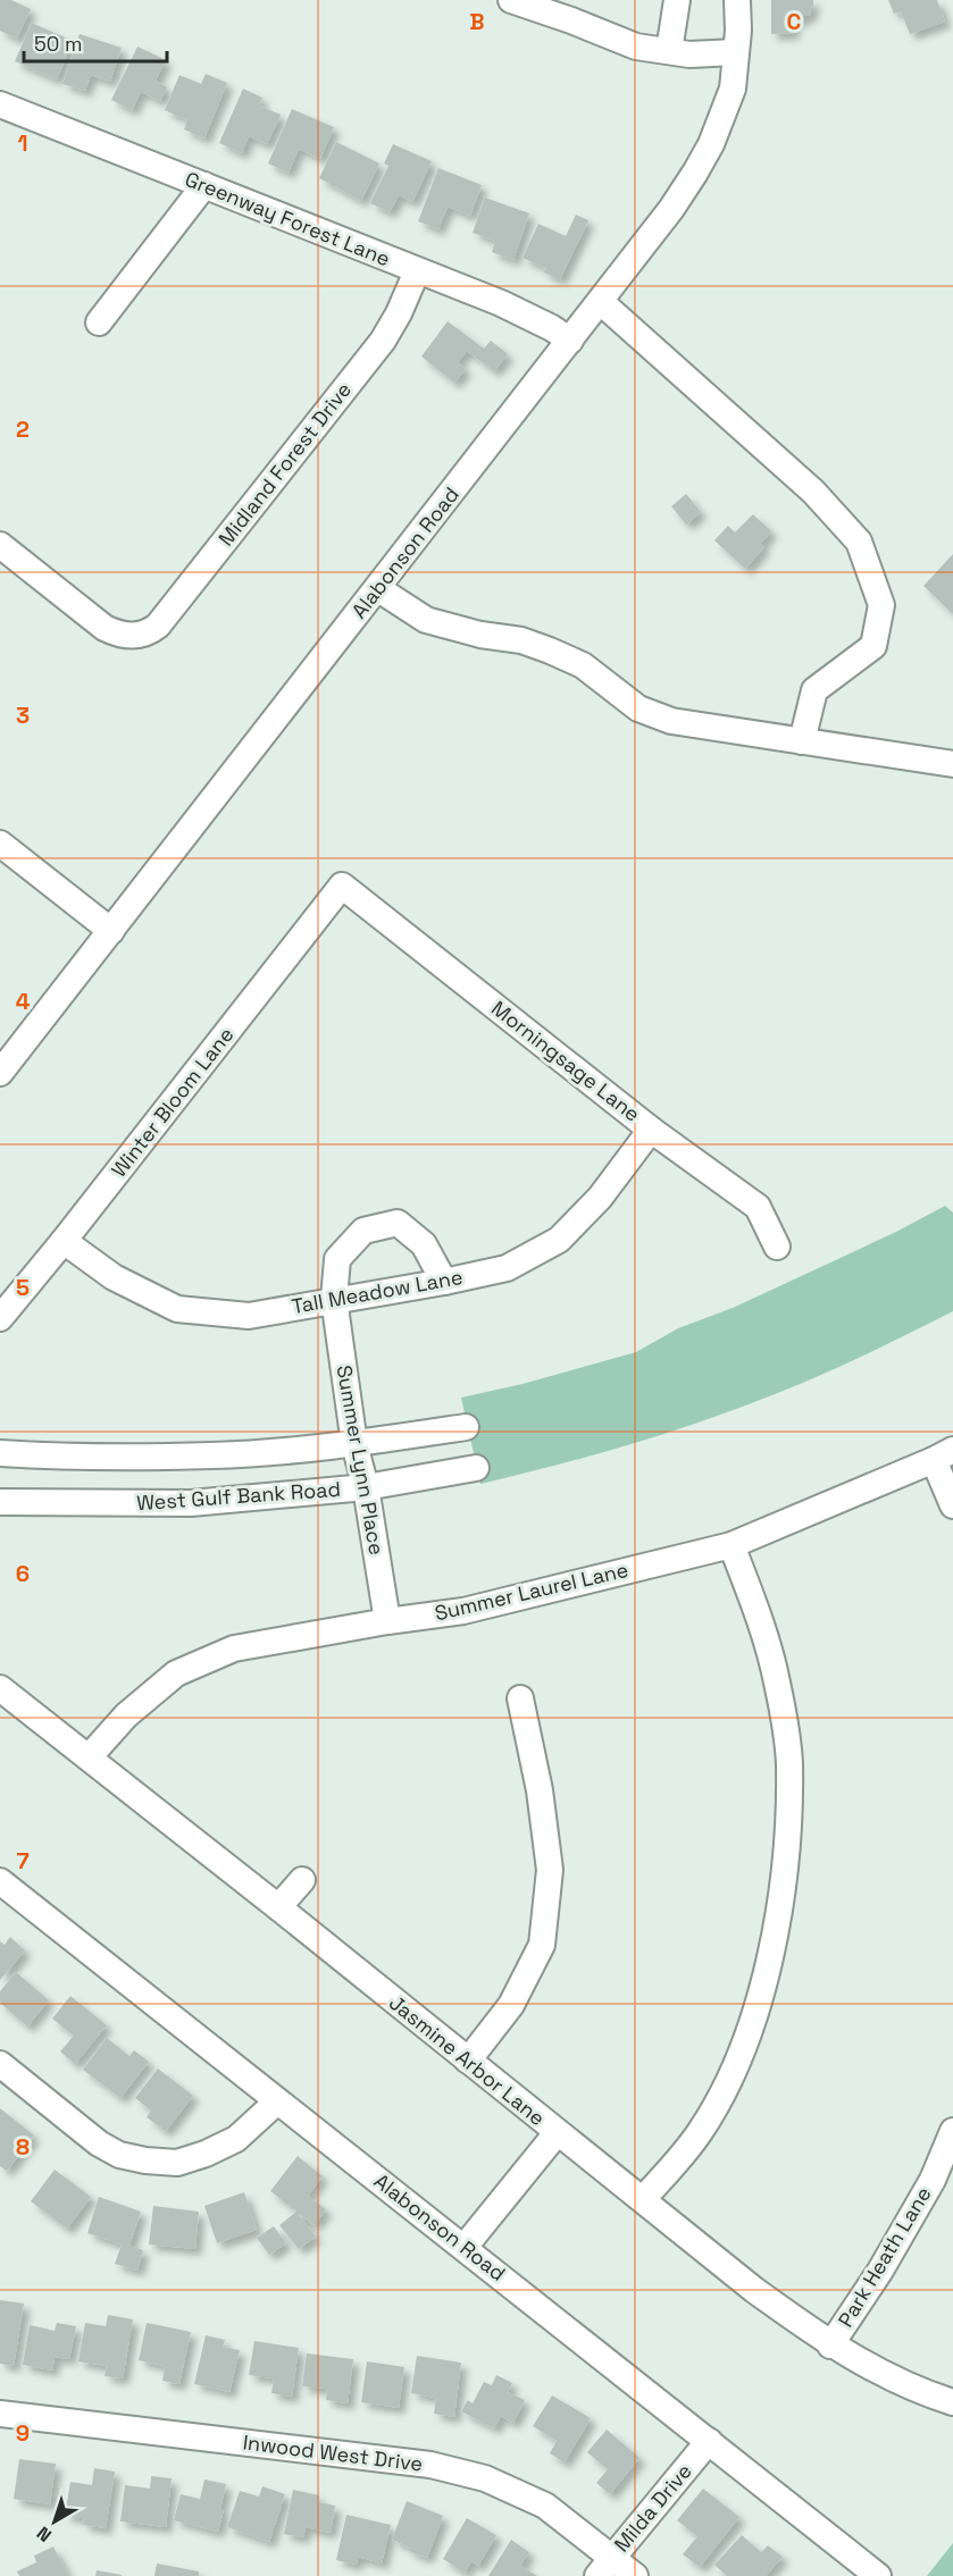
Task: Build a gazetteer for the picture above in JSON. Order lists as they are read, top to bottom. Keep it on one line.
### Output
{"streets":{"street":["Greenway Forest Lane","Midland Forest Drive","Alabonson Road","Morningsage Lane","Winter Bloom Lane","Tall Meadow Lane","Summer Lynn Place","West Gulf Bank Road","Summer Laurel Lane","Jasmine Arbor Lane","Park Heath Lane","Inwood West Drive","Milda Drive"]},"crossings":[["Greenway Forest Lane","Midland Forest Drive"],["Greenway Forest Lane","Alabonson Road"],["Alabonson Road","Milda Drive"],["Morningsage Lane","Winter Bloom Lane"],["Morningsage Lane","Tall Meadow Lane"],["Winter Bloom Lane","Tall Meadow Lane"],["Tall Meadow Lane","Summer Lynn Place"],["Summer Lynn Place","West Gulf Bank Road"],["Summer Lynn Place","Summer Laurel Lane"],["Summer Laurel Lane","Jasmine Arbor Lane"],["Jasmine Arbor Lane","Park Heath Lane"],["Inwood West Drive","Milda Drive"]],"scale_bar":"50 m","north":"bottom left","grid":{"columns":["B","C"],"rows":["1","2","3","4","5","6","7","8","9"]}}
